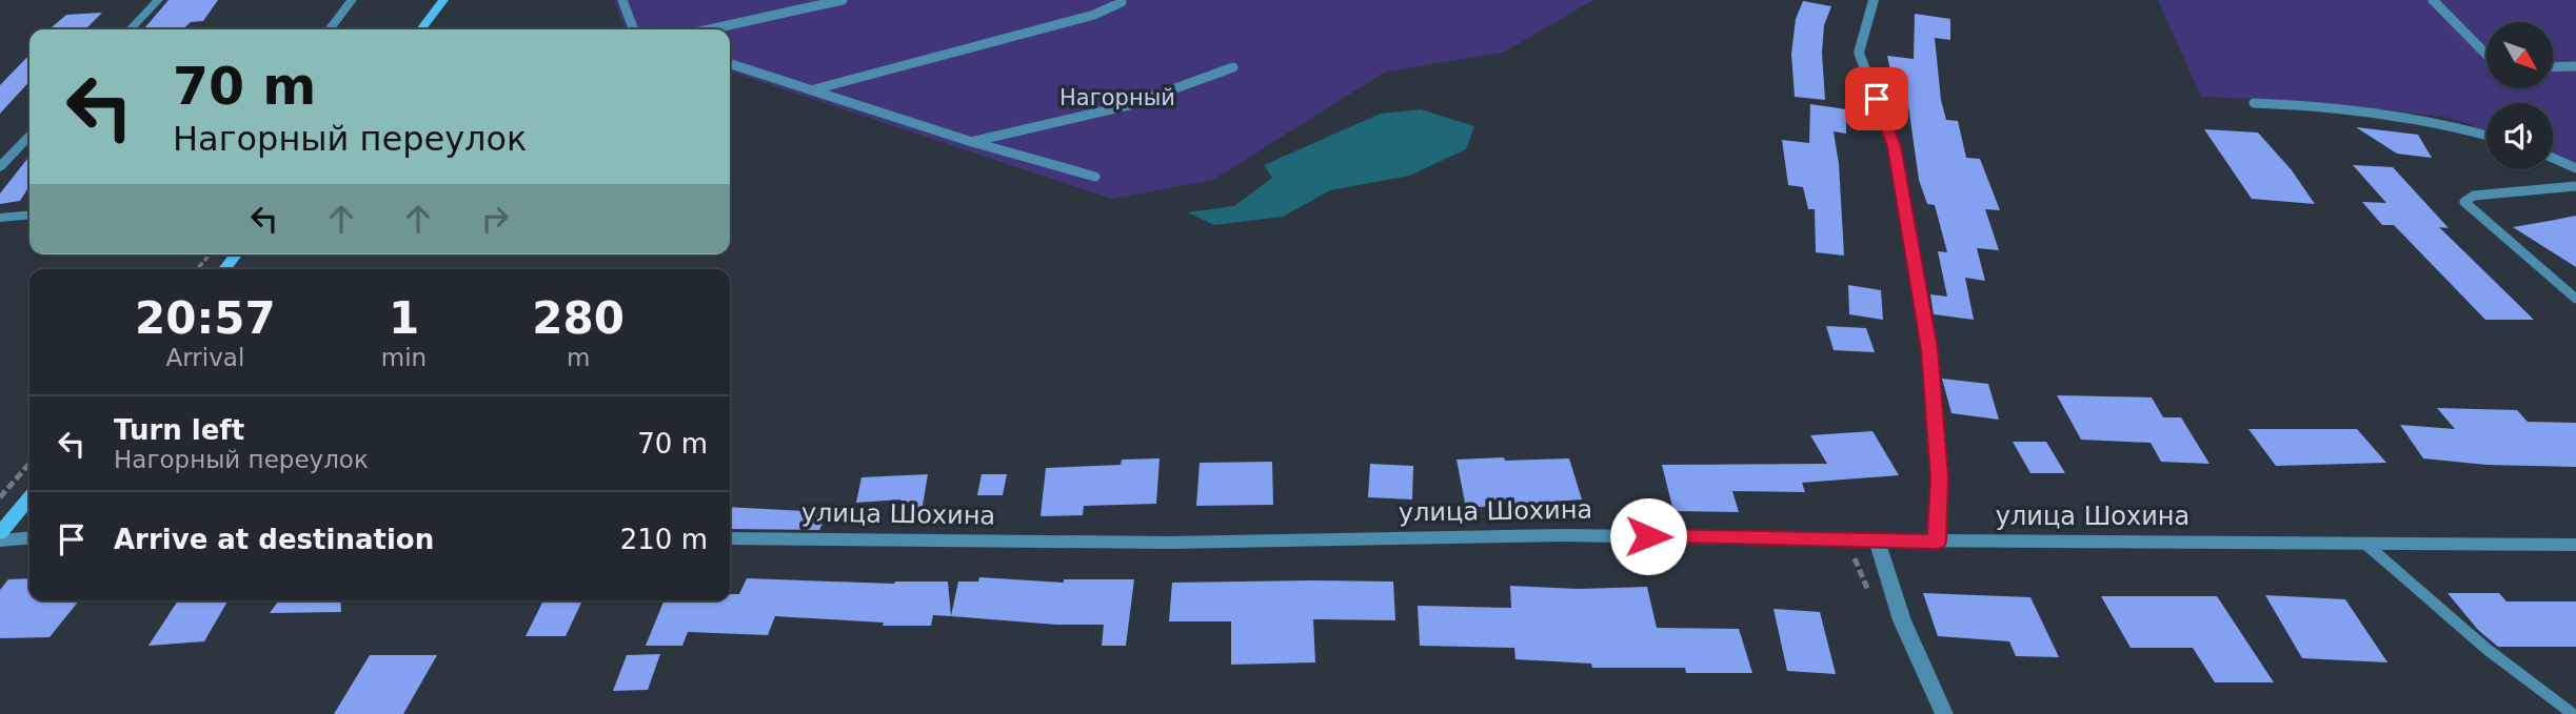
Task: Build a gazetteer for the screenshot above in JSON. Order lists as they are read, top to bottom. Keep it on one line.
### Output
{"streets":{"street":["улица Шохина"]},"parks":["Нагорный"],"north":"bottom right","page":{"turn":["70 m","Нагорный переулок"],"eta":["20:57","Arrival","1","min","280","m"],"list":[{"name":"Turn left","note":"Нагорный переулок","value":"70 m"},{"name":"Arrive at destination","value":"210 m"}]}}
